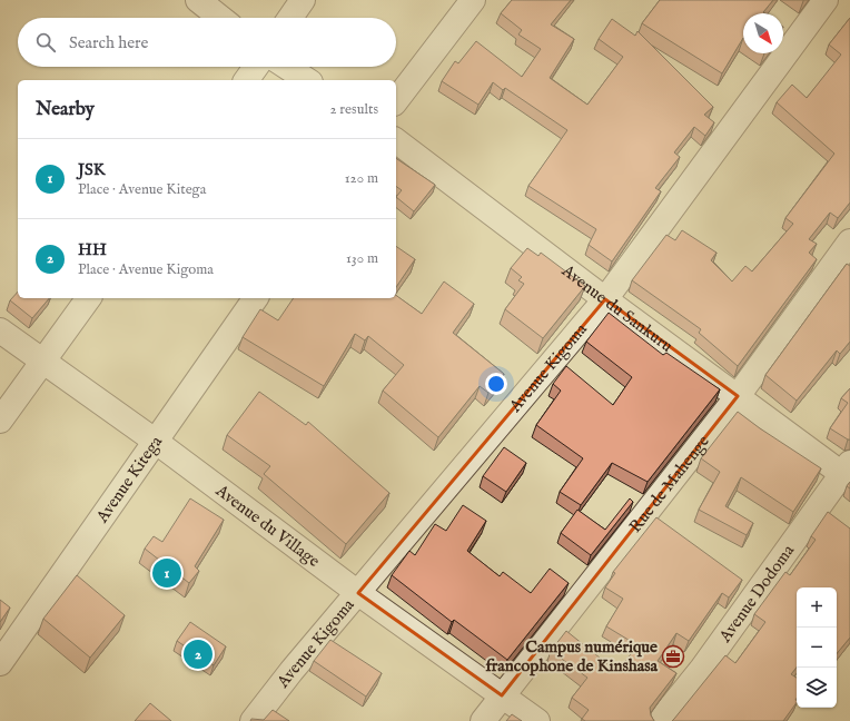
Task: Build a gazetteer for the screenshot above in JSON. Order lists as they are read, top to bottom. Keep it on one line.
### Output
{"streets":{"street":["Avenue du Sankuru","Avenue Kigoma","Avenue Kitega","Rue de Mahenge","Avenue du Village","Avenue Dodoma"]},"crossings":[["Avenue du Sankuru","Avenue Kigoma"],["Avenue du Sankuru","Rue de Mahenge"],["Avenue du Sankuru","Avenue Dodoma"],["Avenue Kigoma","Avenue du Village"],["Avenue Kitega","Avenue du Village"],["Rue de Mahenge","Avenue du Village"]],"places":{"office":["Campus numérique francophone de Kinshasa"]},"north":"bottom right","page":{"search":"Search here","heading":["Nearby","2 results"],"list":[{"mark":"1","name":"JSK","note":"Place · Avenue Kitega","value":"120 m"},{"mark":"2","name":"HH","note":"Place · Avenue Kigoma","value":"130 m"}],"pins":["1","2"],"map_buttons":["+","−"]}}
